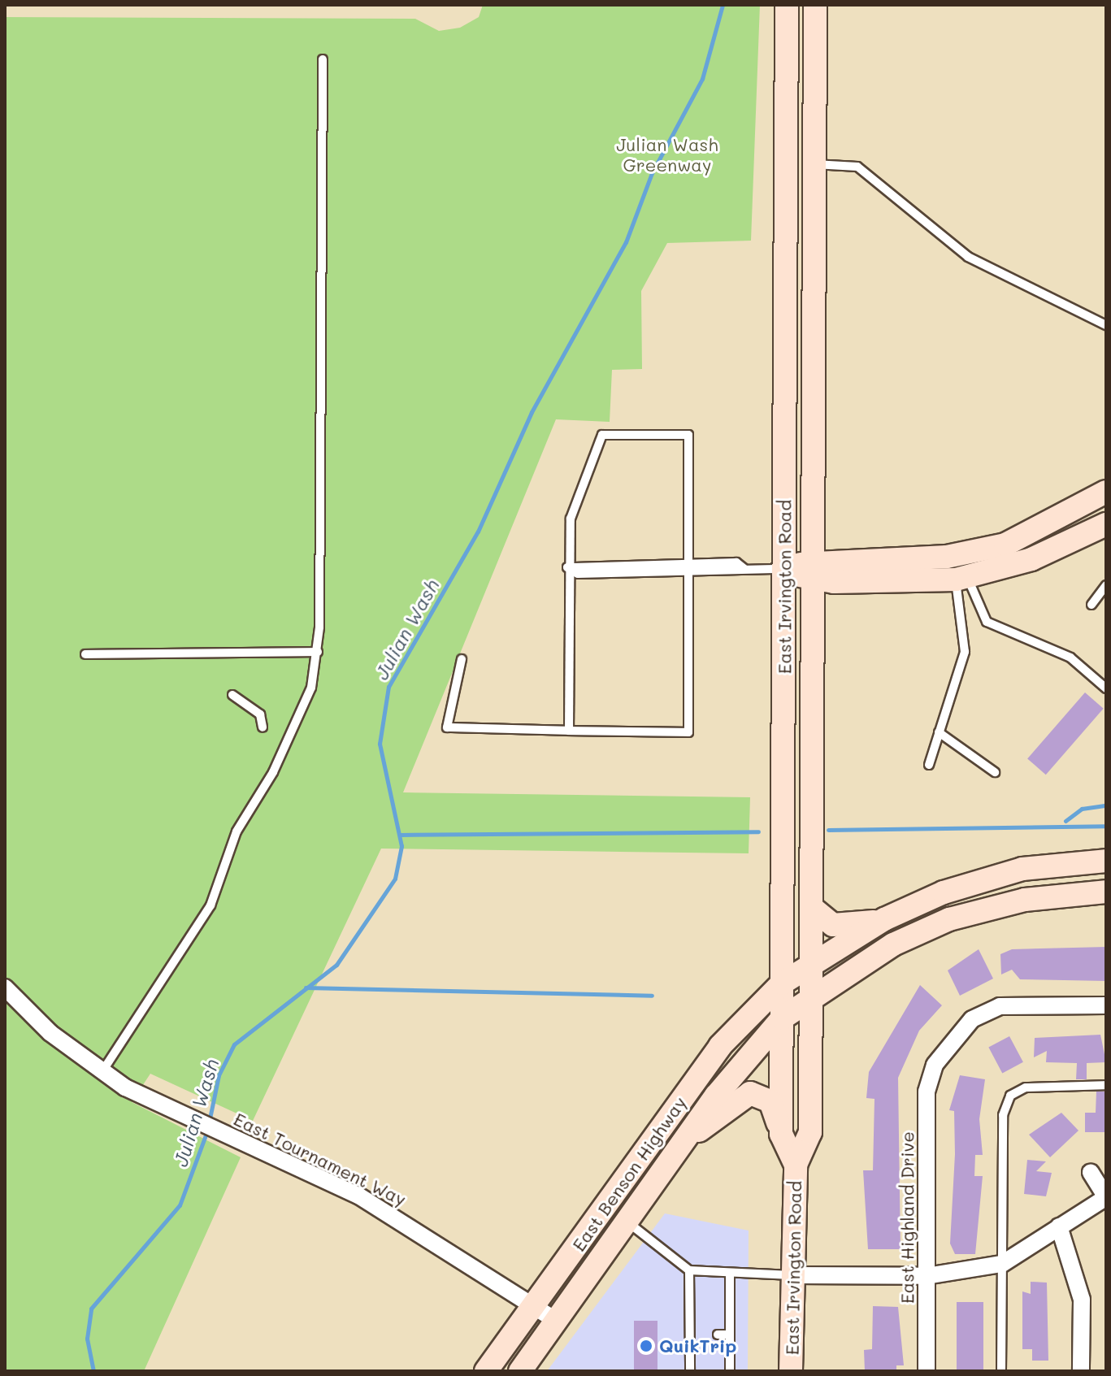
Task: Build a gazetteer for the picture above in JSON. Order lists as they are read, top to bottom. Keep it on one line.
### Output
{"streets":{"main road":["East Irvington Road","East Benson Highway"],"street":["East Tournament Way","East Highland Drive"]},"crossings":[["East Irvington Road","East Benson Highway"],["East Tournament Way","East Benson Highway"]],"water":["Julian Wash"],"parks":["Julian Wash Greenway"],"places":["QuikTrip"]}
